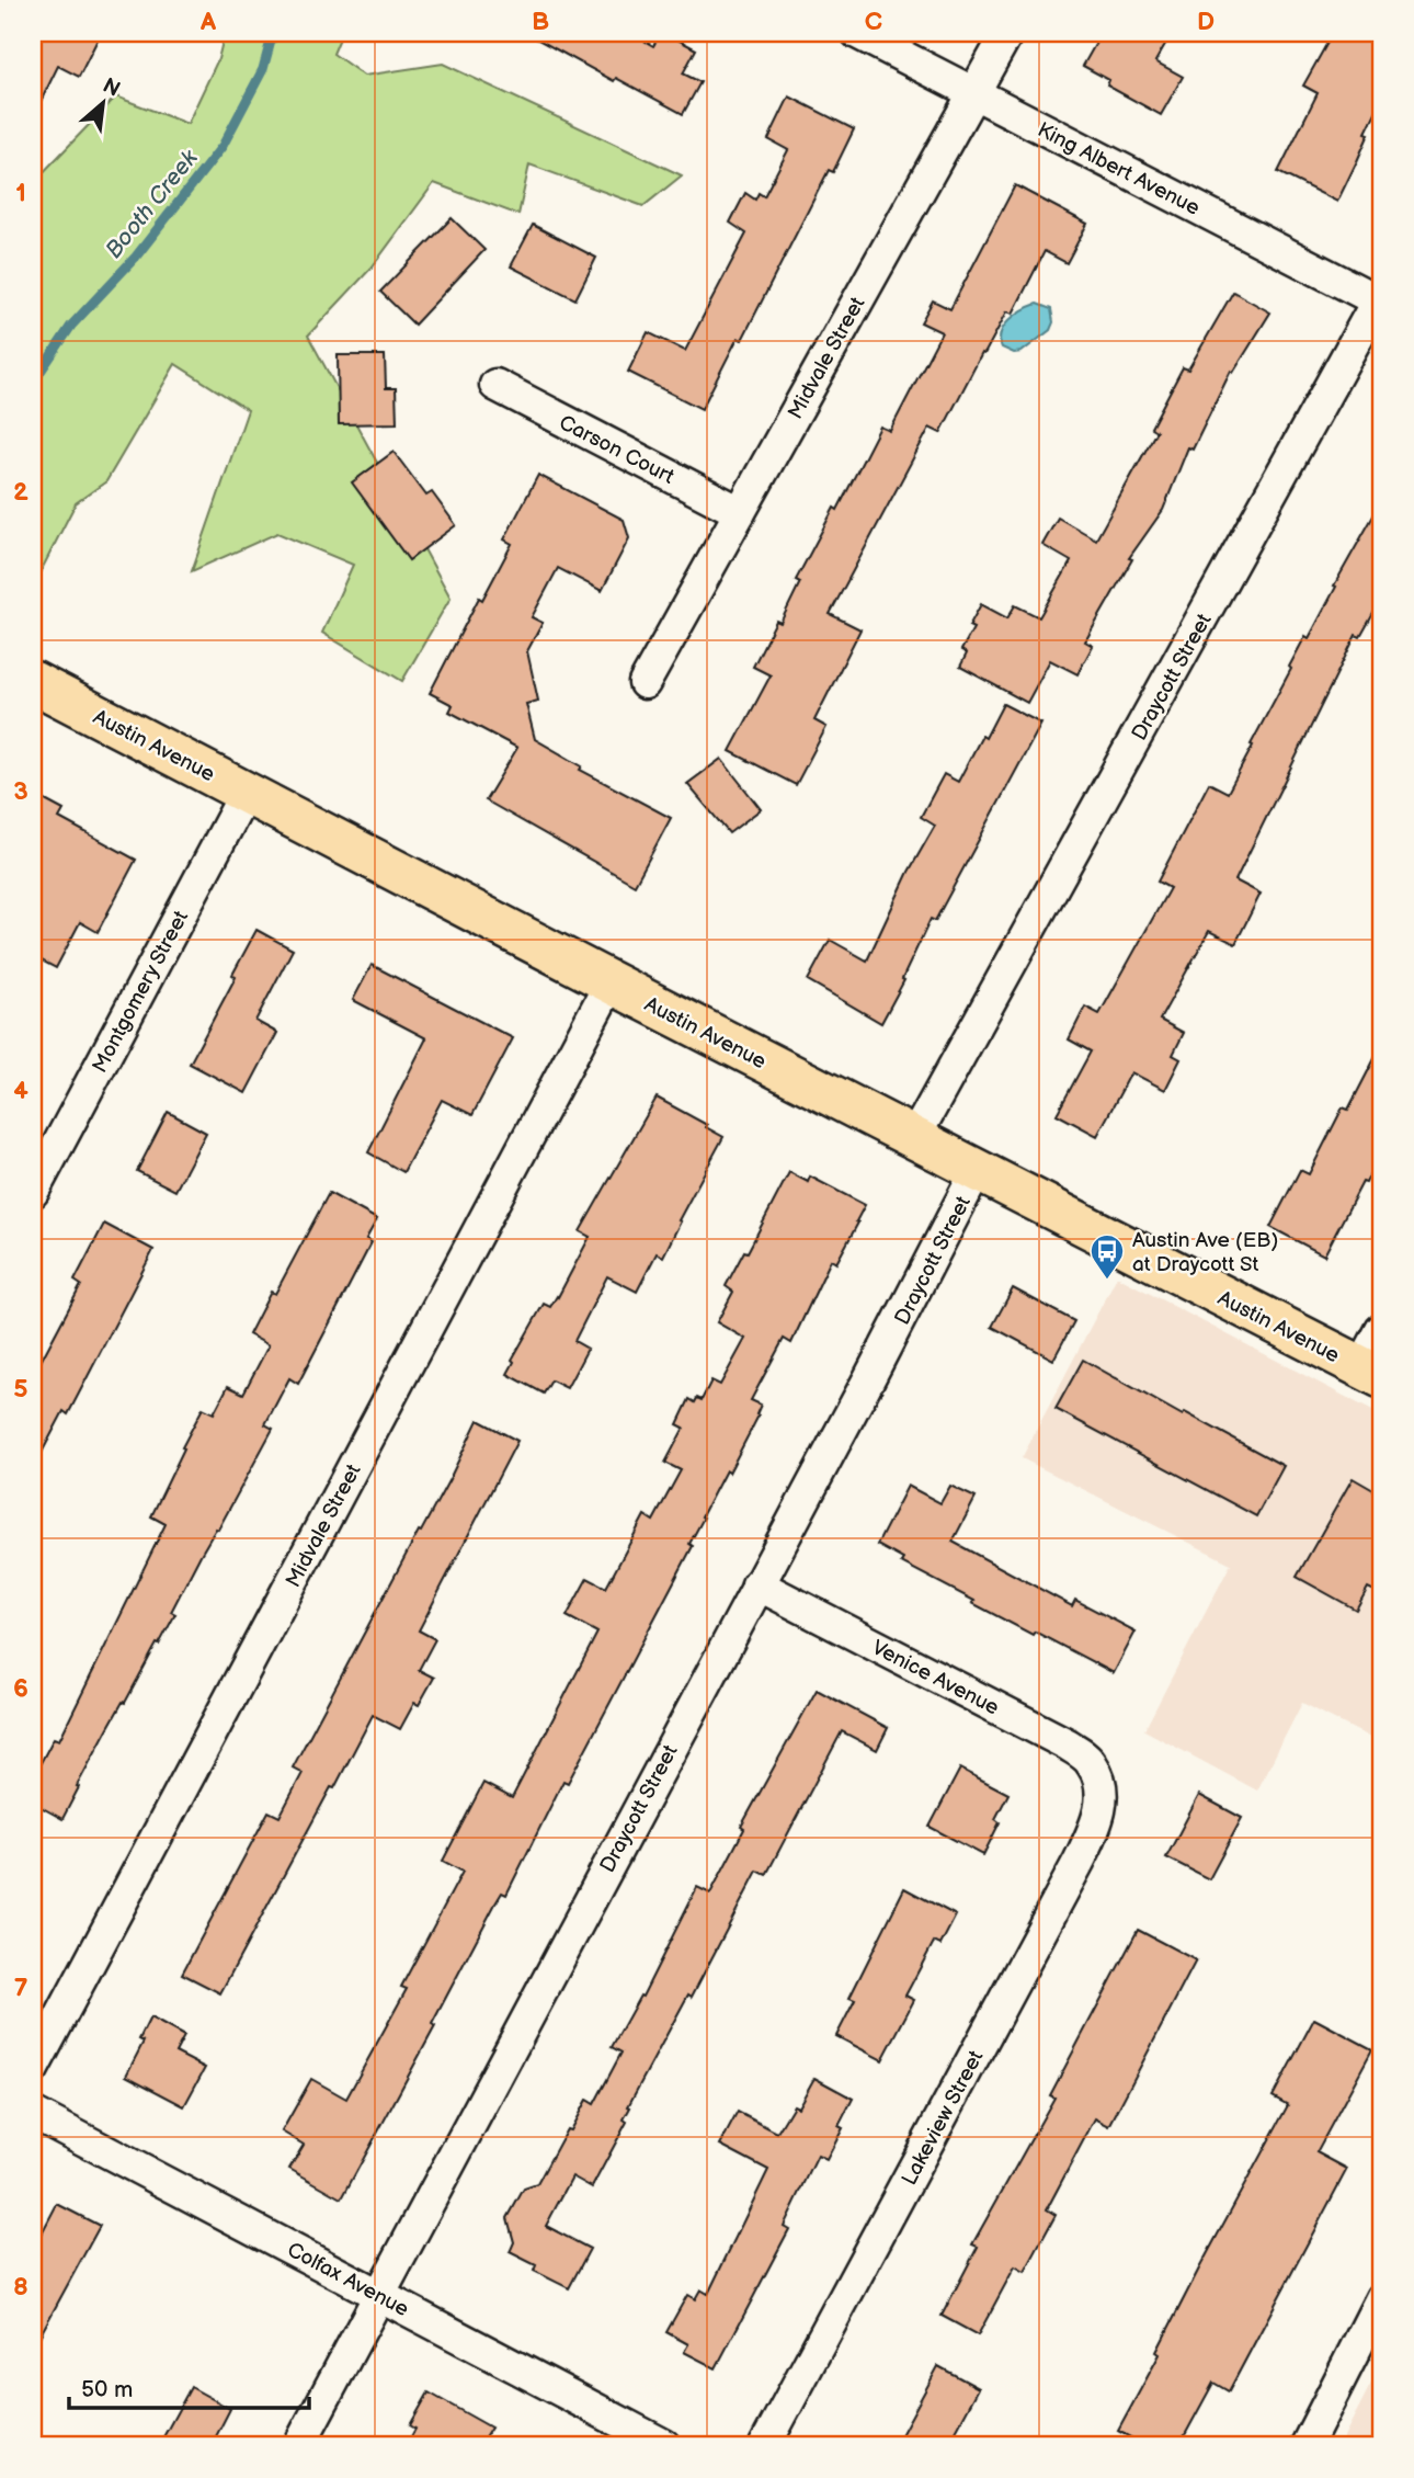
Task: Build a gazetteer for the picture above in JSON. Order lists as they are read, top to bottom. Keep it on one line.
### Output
{"streets":{"main road":["Austin Avenue"],"street":["King Albert Avenue","Midvale Street","Carson Court","Draycott Street","Montgomery Street","Venice Avenue","Lakeview Street","Colfax Avenue"]},"crossings":[["King Albert Avenue","Midvale Street"],["King Albert Avenue","Draycott Street"],["Midvale Street","Carson Court"],["Midvale Street","Austin Avenue"],["Draycott Street","Austin Avenue"],["Draycott Street","Venice Avenue"],["Draycott Street","Colfax Avenue"],["Austin Avenue","Montgomery Street"],["Venice Avenue","Lakeview Street"]],"water":["Booth Creek"],"places":{"bus stop":["Austin Ave (EB) at Draycott St"]},"scale_bar":"50 m","north":"top right","grid":{"columns":["A","B","C","D"],"rows":["1","2","3","4","5","6","7","8"]}}
